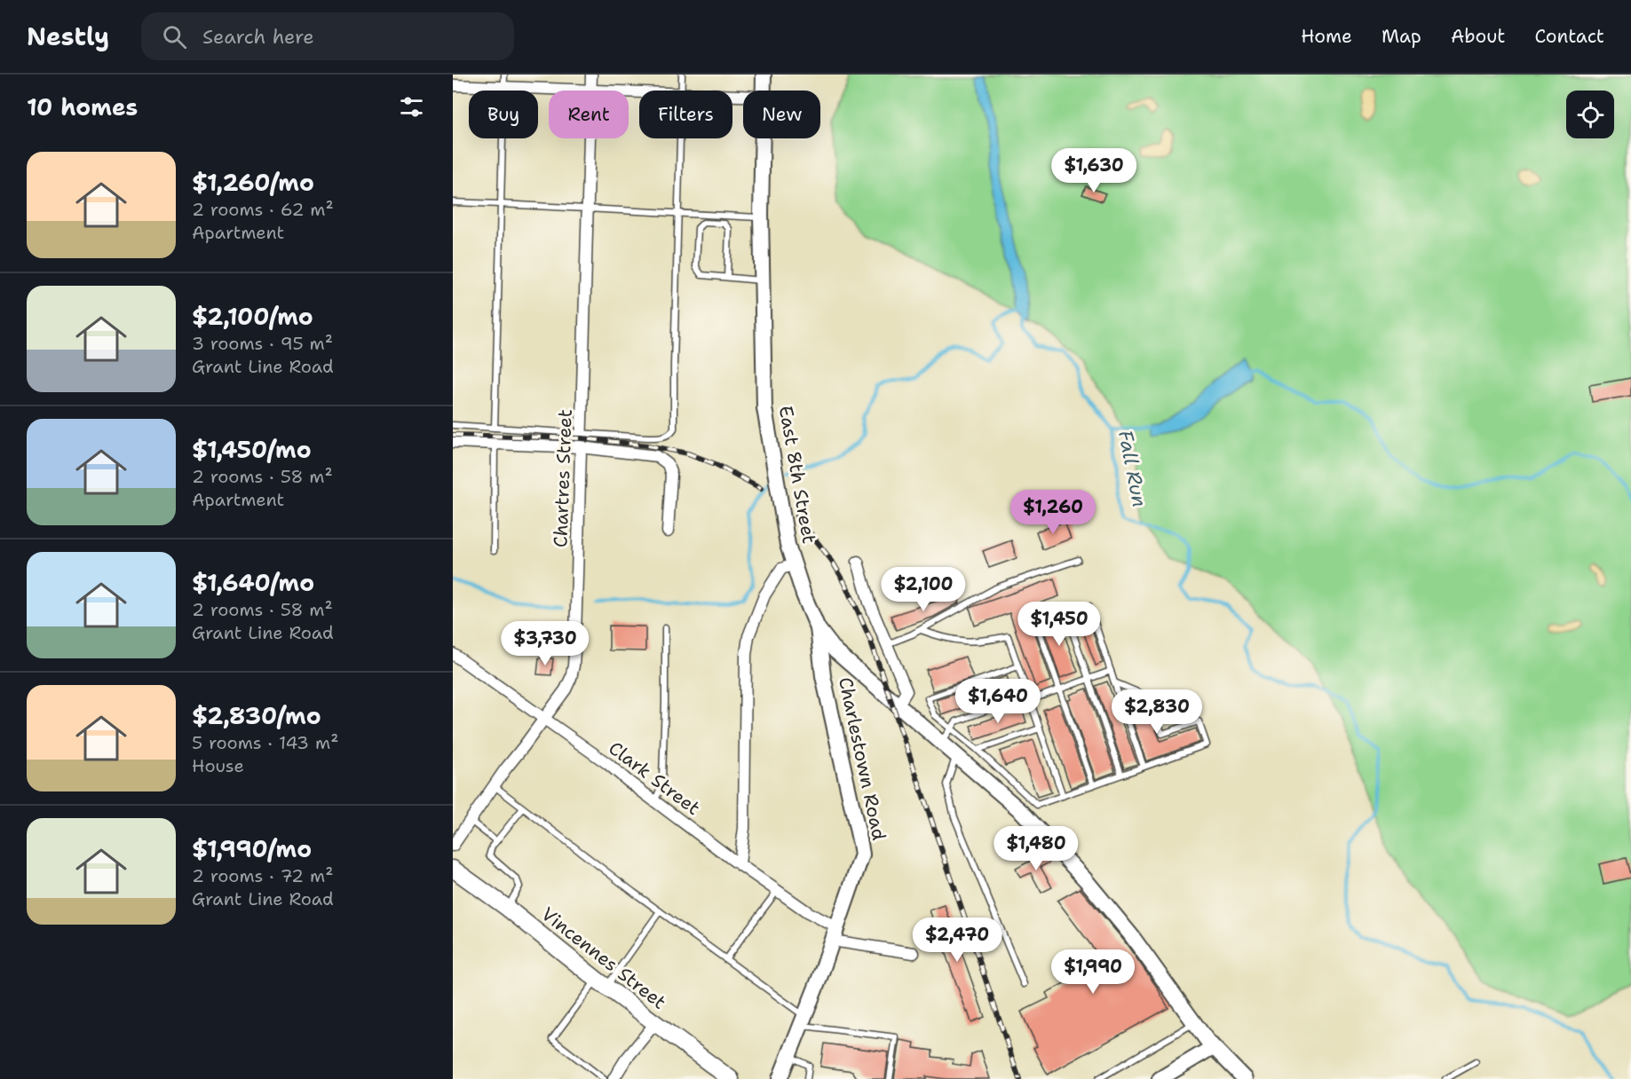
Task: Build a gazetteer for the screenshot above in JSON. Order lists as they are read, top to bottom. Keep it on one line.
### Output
{"streets":{"main road":["Vincennes Street"],"street":["East 8th Street","Chartres Street","Charlestown Road","Clark Street"]},"crossings":[["East 8th Street","Charlestown Road"],["East 8th Street","Clark Street"],["Chartres Street","Clark Street"],["Charlestown Road","Clark Street"]],"water":["Fall Run"],"page":{"header":"Nestly","search":"Search here","nav":["Home","Map","About","Contact"],"heading":"10 homes","chip":["Buy","Rent","Filters","New"],"list":[{"name":"$1,260/mo","note":"2 rooms · 62 m² · Apartment"},{"name":"$2,100/mo","note":"3 rooms · 95 m² · Grant Line Road"},{"name":"$1,450/mo","note":"2 rooms · 58 m² · Apartment"},{"name":"$1,640/mo","note":"2 rooms · 58 m² · Grant Line Road"},{"name":"$2,830/mo","note":"5 rooms · 143 m² · House"},{"name":"$1,990/mo","note":"2 rooms · 72 m² · Grant Line Road"}],"price":["$1,630","$1,260","$2,100","$1,450","$3,730","$1,640","$2,830","$1,480","$2,470","$1,990"]}}
